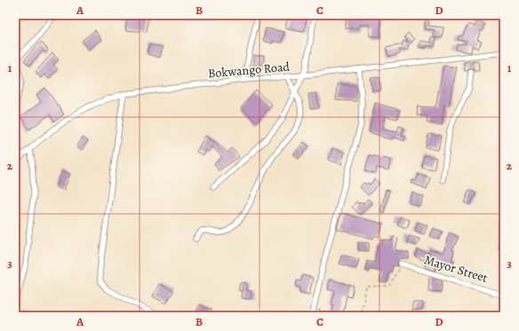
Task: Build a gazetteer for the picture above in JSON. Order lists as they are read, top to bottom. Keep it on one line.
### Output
{"streets":{"street":["Bokwango Road","Mayor Street"]},"grid":{"columns":["A","B","C","D"],"rows":["1","2","3"]}}
